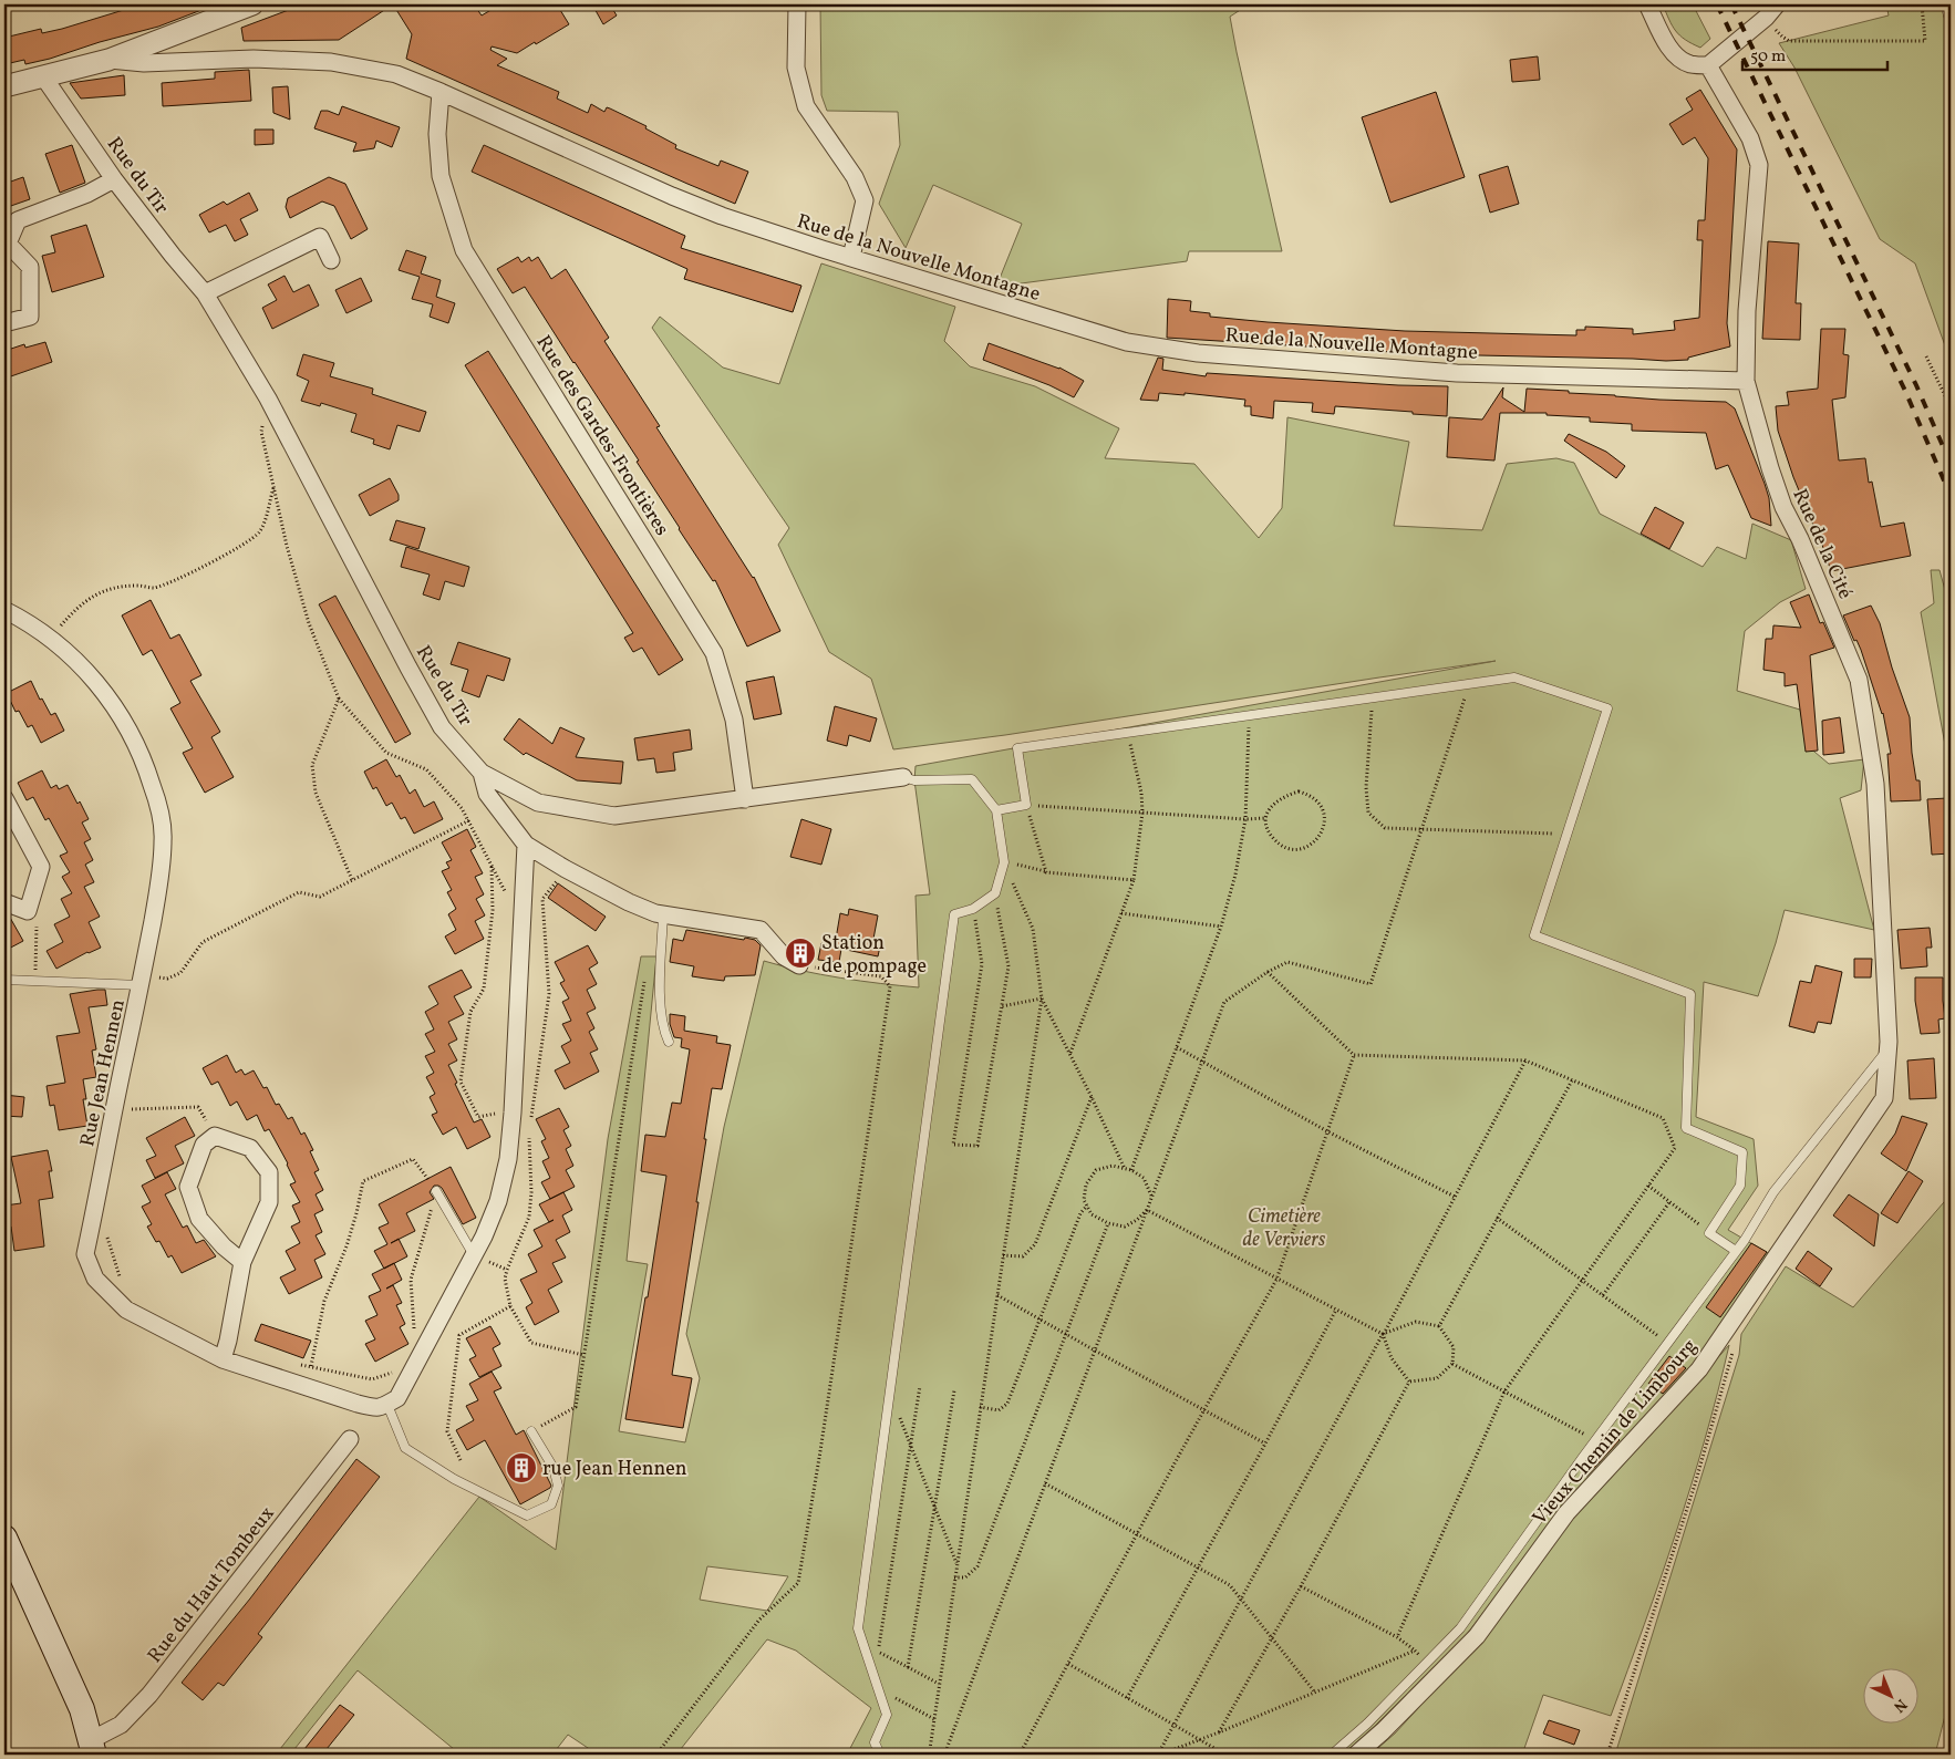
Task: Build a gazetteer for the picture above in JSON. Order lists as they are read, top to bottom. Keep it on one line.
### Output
{"streets":{"street":["Rue du Tir","Rue de la Nouvelle Montagne","Rue des Gardes-Frontières","Rue de la Cité","Rue Jean Hennen","Vieux Chemin de Limbourg","Rue du Haut Tombeux"]},"crossings":[["Rue du Tir","Rue des Gardes-Frontières"],["Rue de la Nouvelle Montagne","Rue des Gardes-Frontières"],["Rue de la Nouvelle Montagne","Rue de la Cité"],["Rue de la Cité","Vieux Chemin de Limbourg"]],"parks":["Cimetière de Verviers"],"places":{"building":["Station de pompage","rue Jean Hennen"]},"scale_bar":"50 m","north":"bottom right"}
